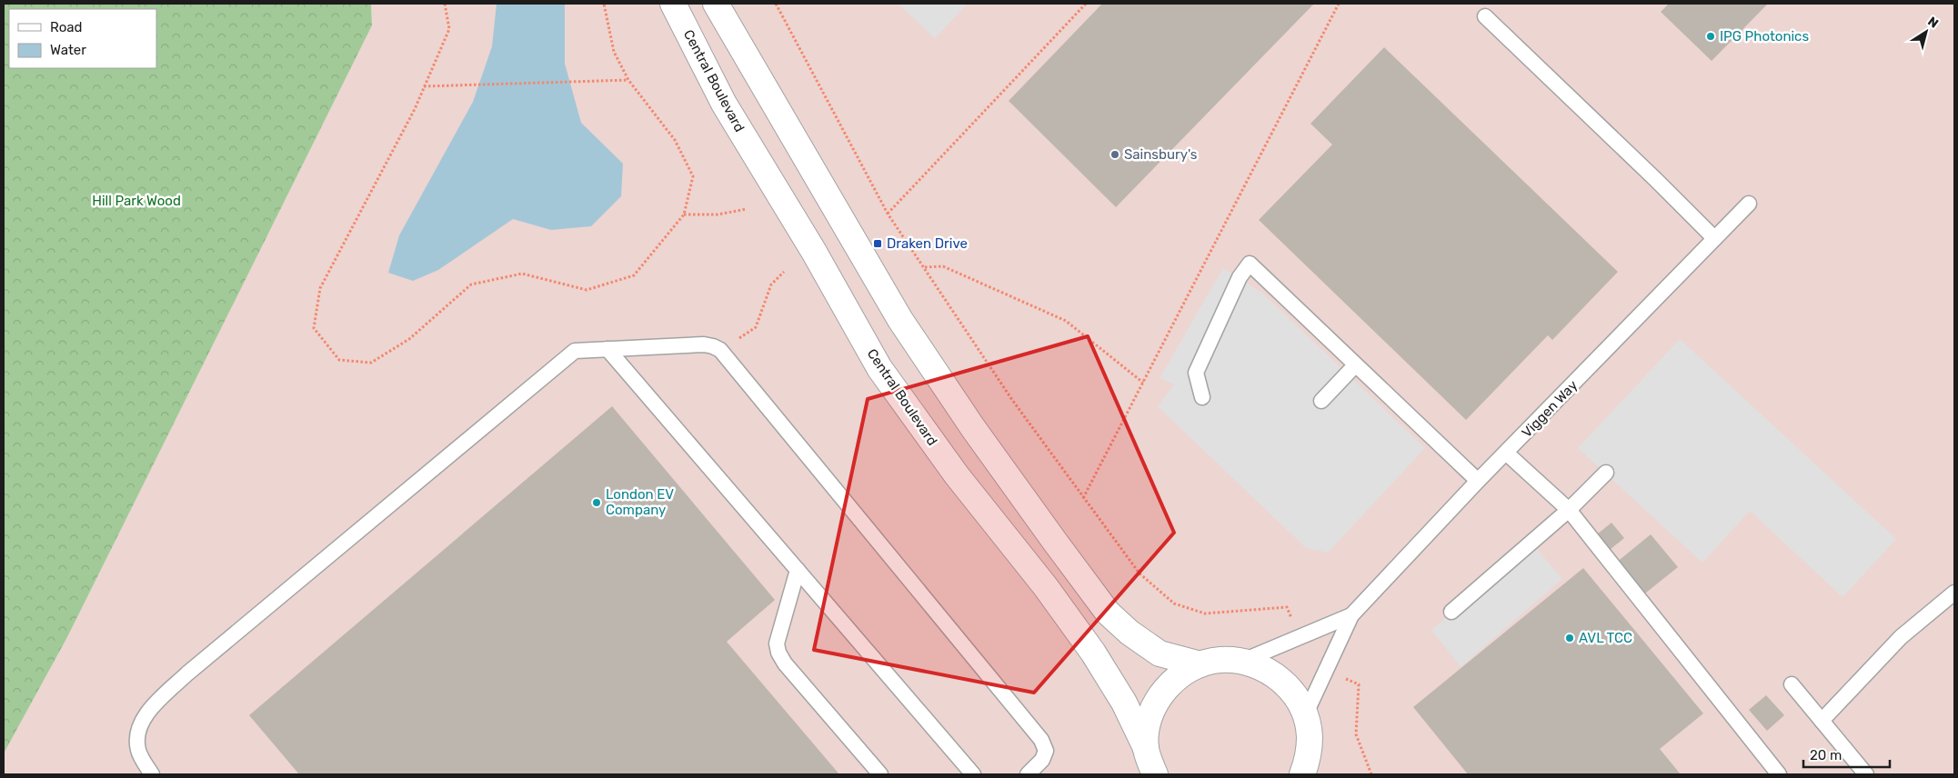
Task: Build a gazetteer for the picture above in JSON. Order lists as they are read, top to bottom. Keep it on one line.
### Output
{"streets":{"street":["Central Boulevard"],"lane":["Viggen Way"]},"parks":["Hill Park Wood"],"places":{"other":["IPG Photonics","Sainsbury's","London EV Company","AVL TCC"],"transit":["Draken Drive"]},"legend":["Road","Water"],"scale_bar":"20 m","north":"top right"}
